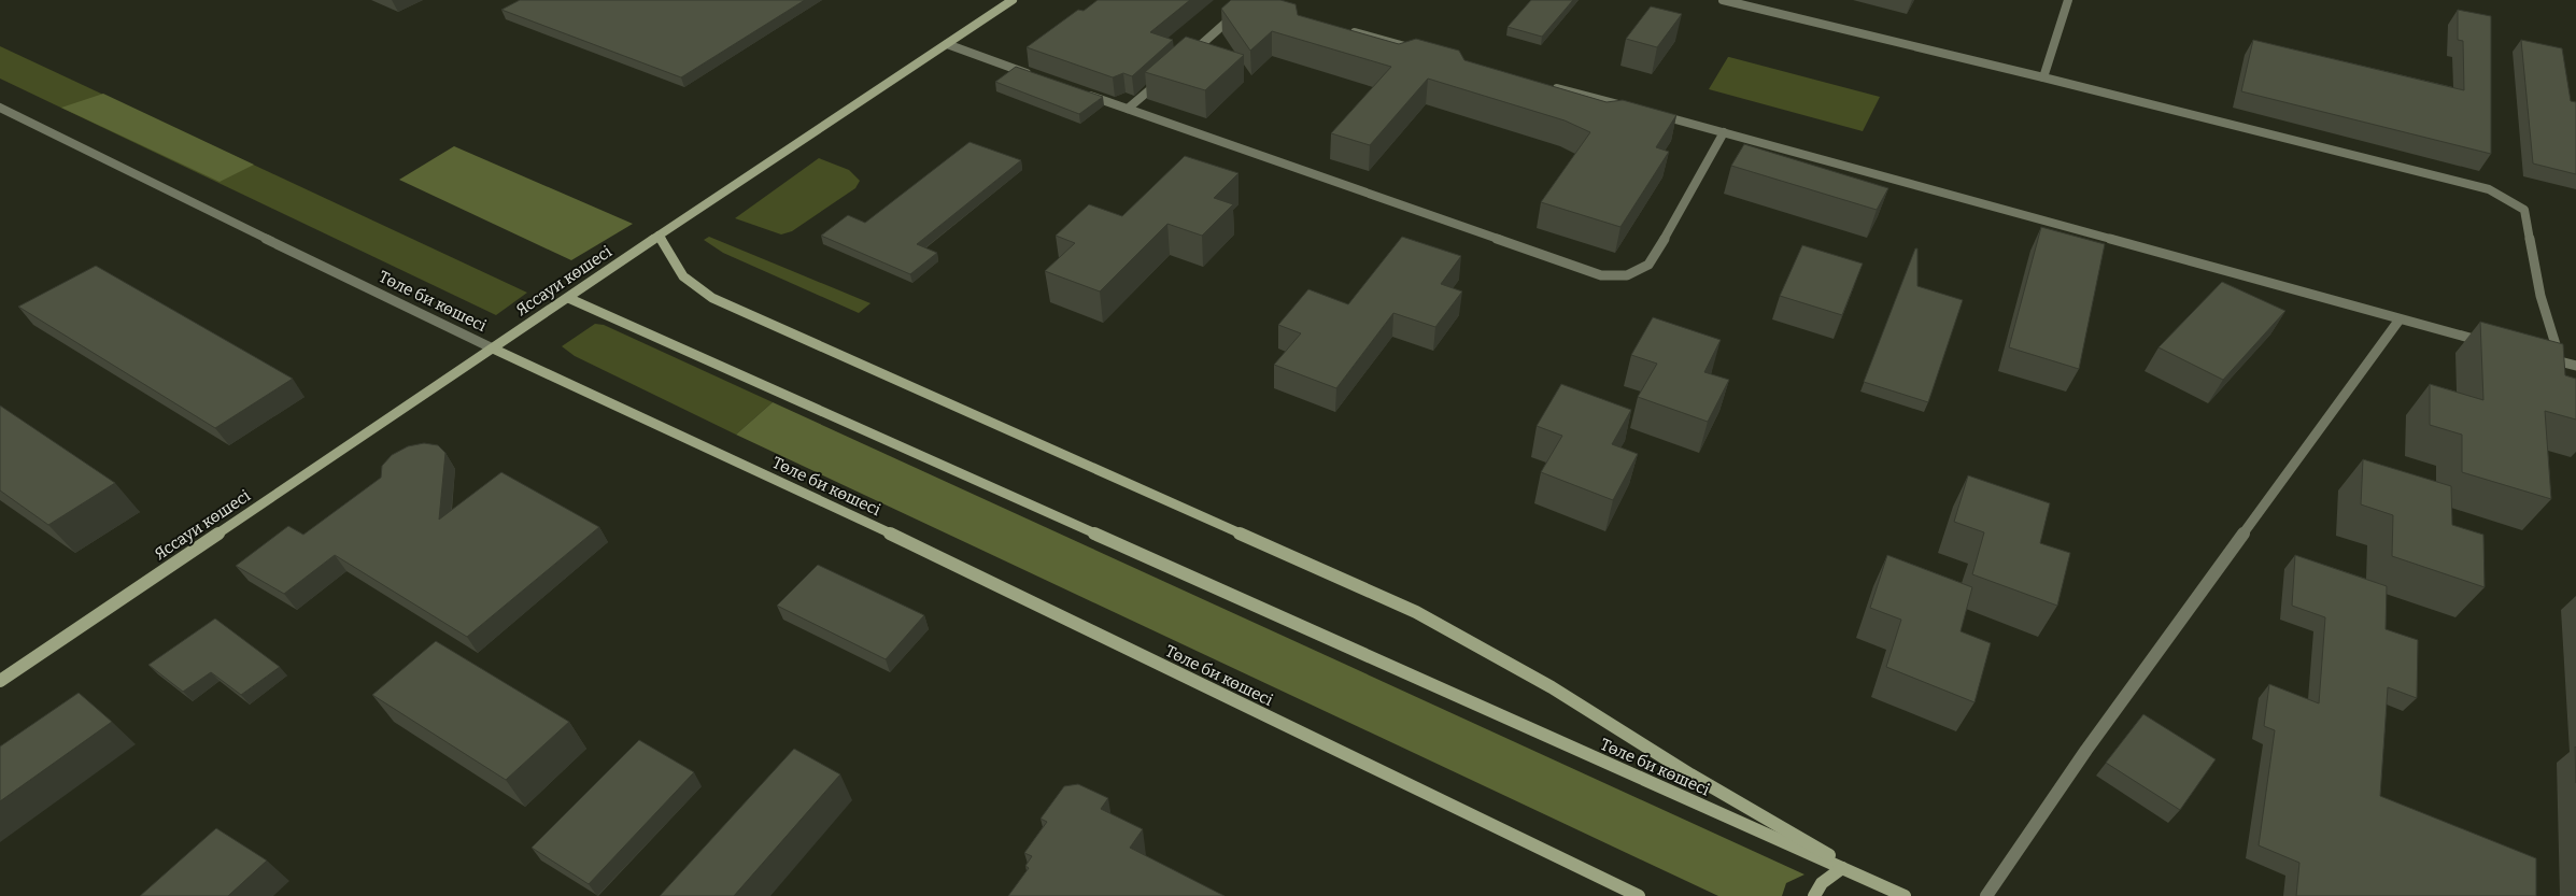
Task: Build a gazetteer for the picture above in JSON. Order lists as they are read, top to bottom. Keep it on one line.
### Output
{"streets":{"main road":["Яссауи көшесі","Төле би көшесі"]},"crossings":[["Яссауи көшесі","Төле би көшесі"]]}
